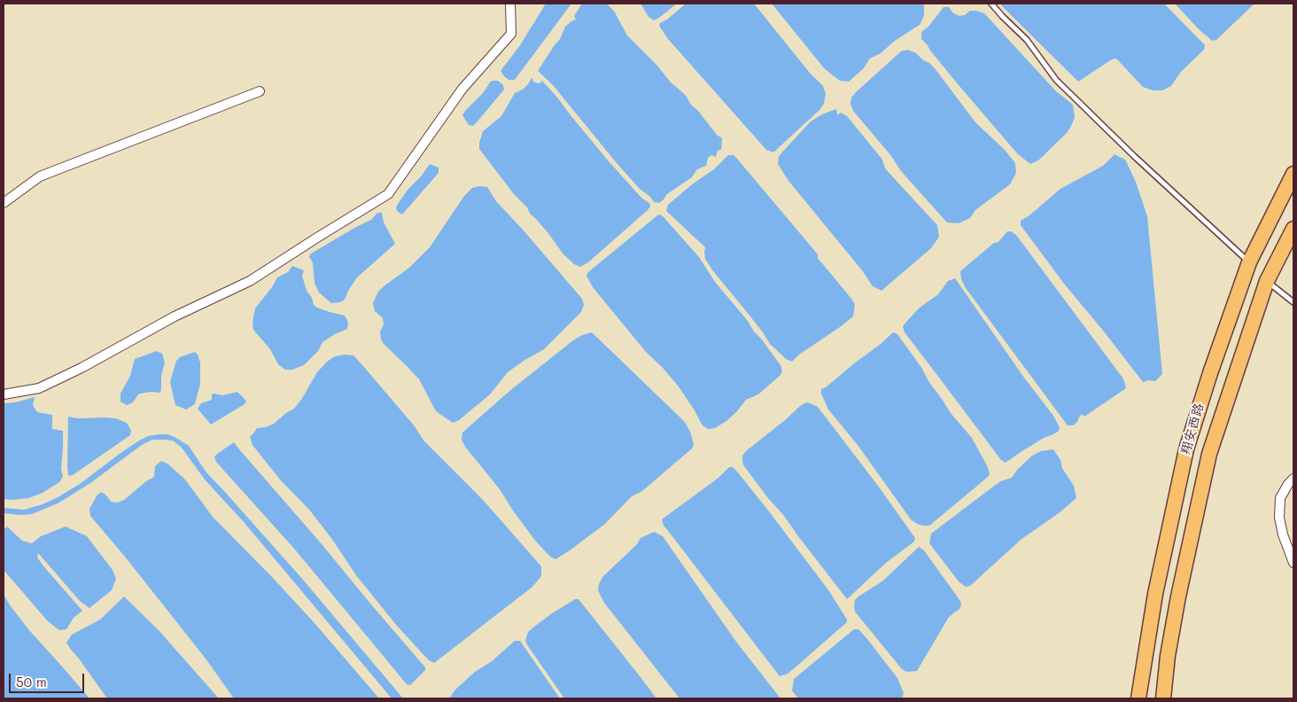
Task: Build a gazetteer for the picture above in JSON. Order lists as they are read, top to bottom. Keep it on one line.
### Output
{"streets":{"main road":["翔安西路"]},"scale_bar":"50 m"}
